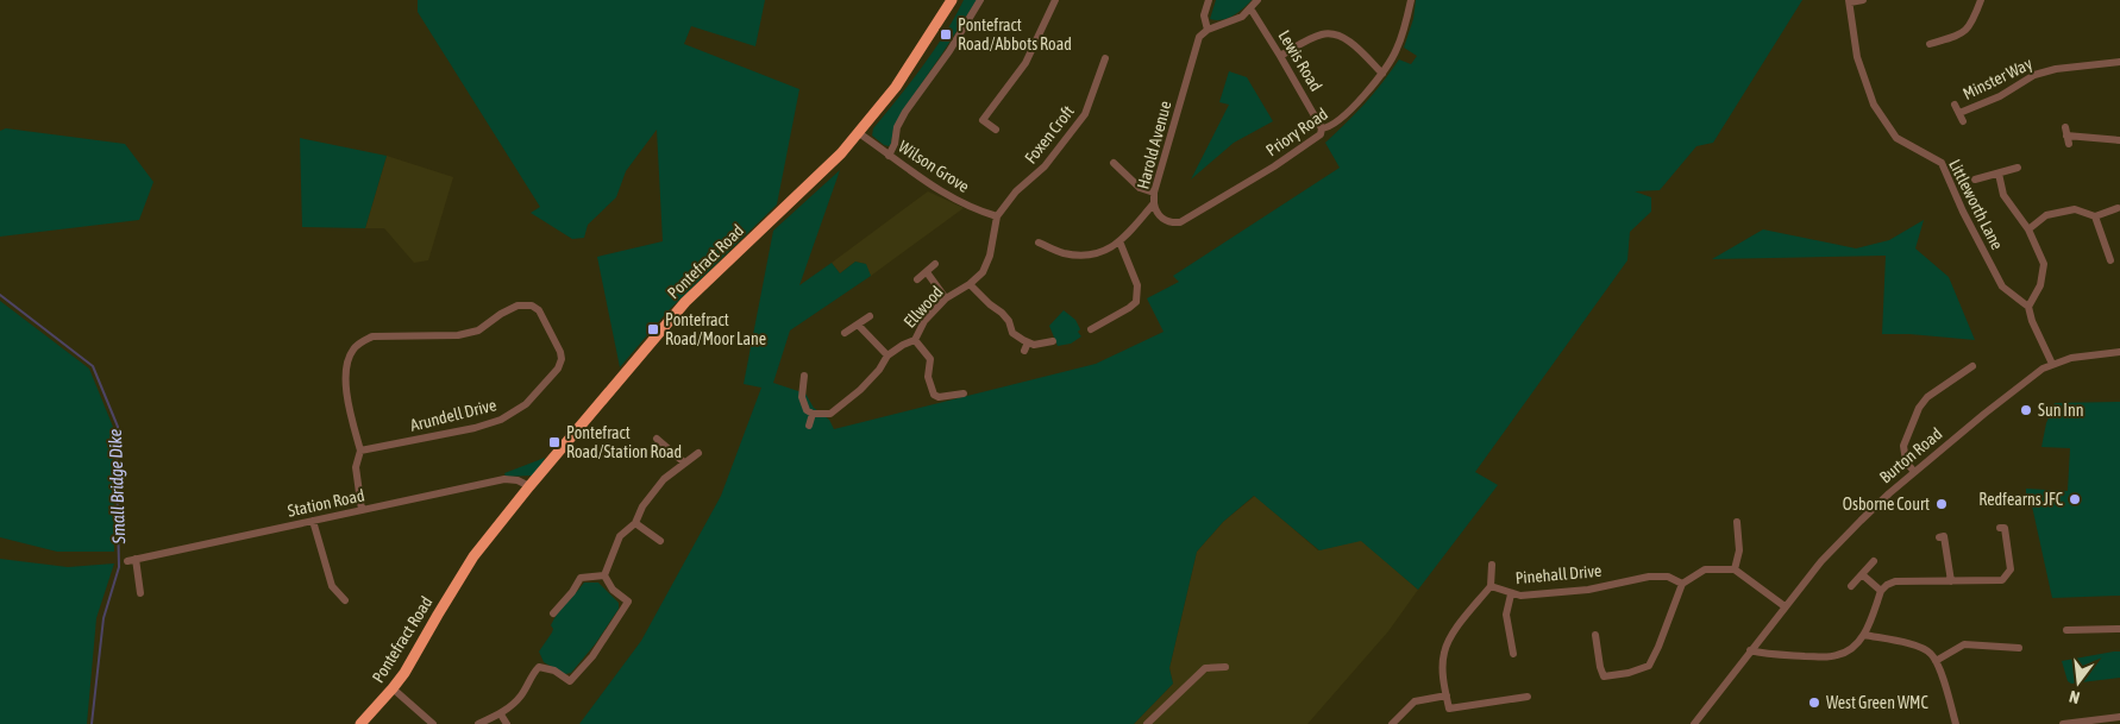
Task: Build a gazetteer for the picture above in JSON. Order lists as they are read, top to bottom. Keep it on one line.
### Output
{"streets":{"highway":["Pontefract Road"],"street":["Lewis Road","Minster Way","Priory Road","Foxen Croft","Harold Avenue","Wilson Grove","Littleworth Lane","Ellwood","Arundell Drive","Burton Road","Station Road","Pinehall Drive"]},"crossings":[["Lewis Road","Priory Road"],["Priory Road","Harold Avenue"],["Foxen Croft","Wilson Grove"],["Foxen Croft","Ellwood"],["Wilson Grove","Pontefract Road"],["Wilson Grove","Ellwood"],["Pontefract Road","Station Road"],["Arundell Drive","Station Road"]],"water":["Small Bridge Dike"],"places":{"transit":["Pontefract Road/Abbots Road","Pontefract Road/Moor Lane","Pontefract Road/Station Road"],"other":["Sun Inn","Redfearns JFC","Osborne Court","West Green WMC"]},"north":"bottom"}
